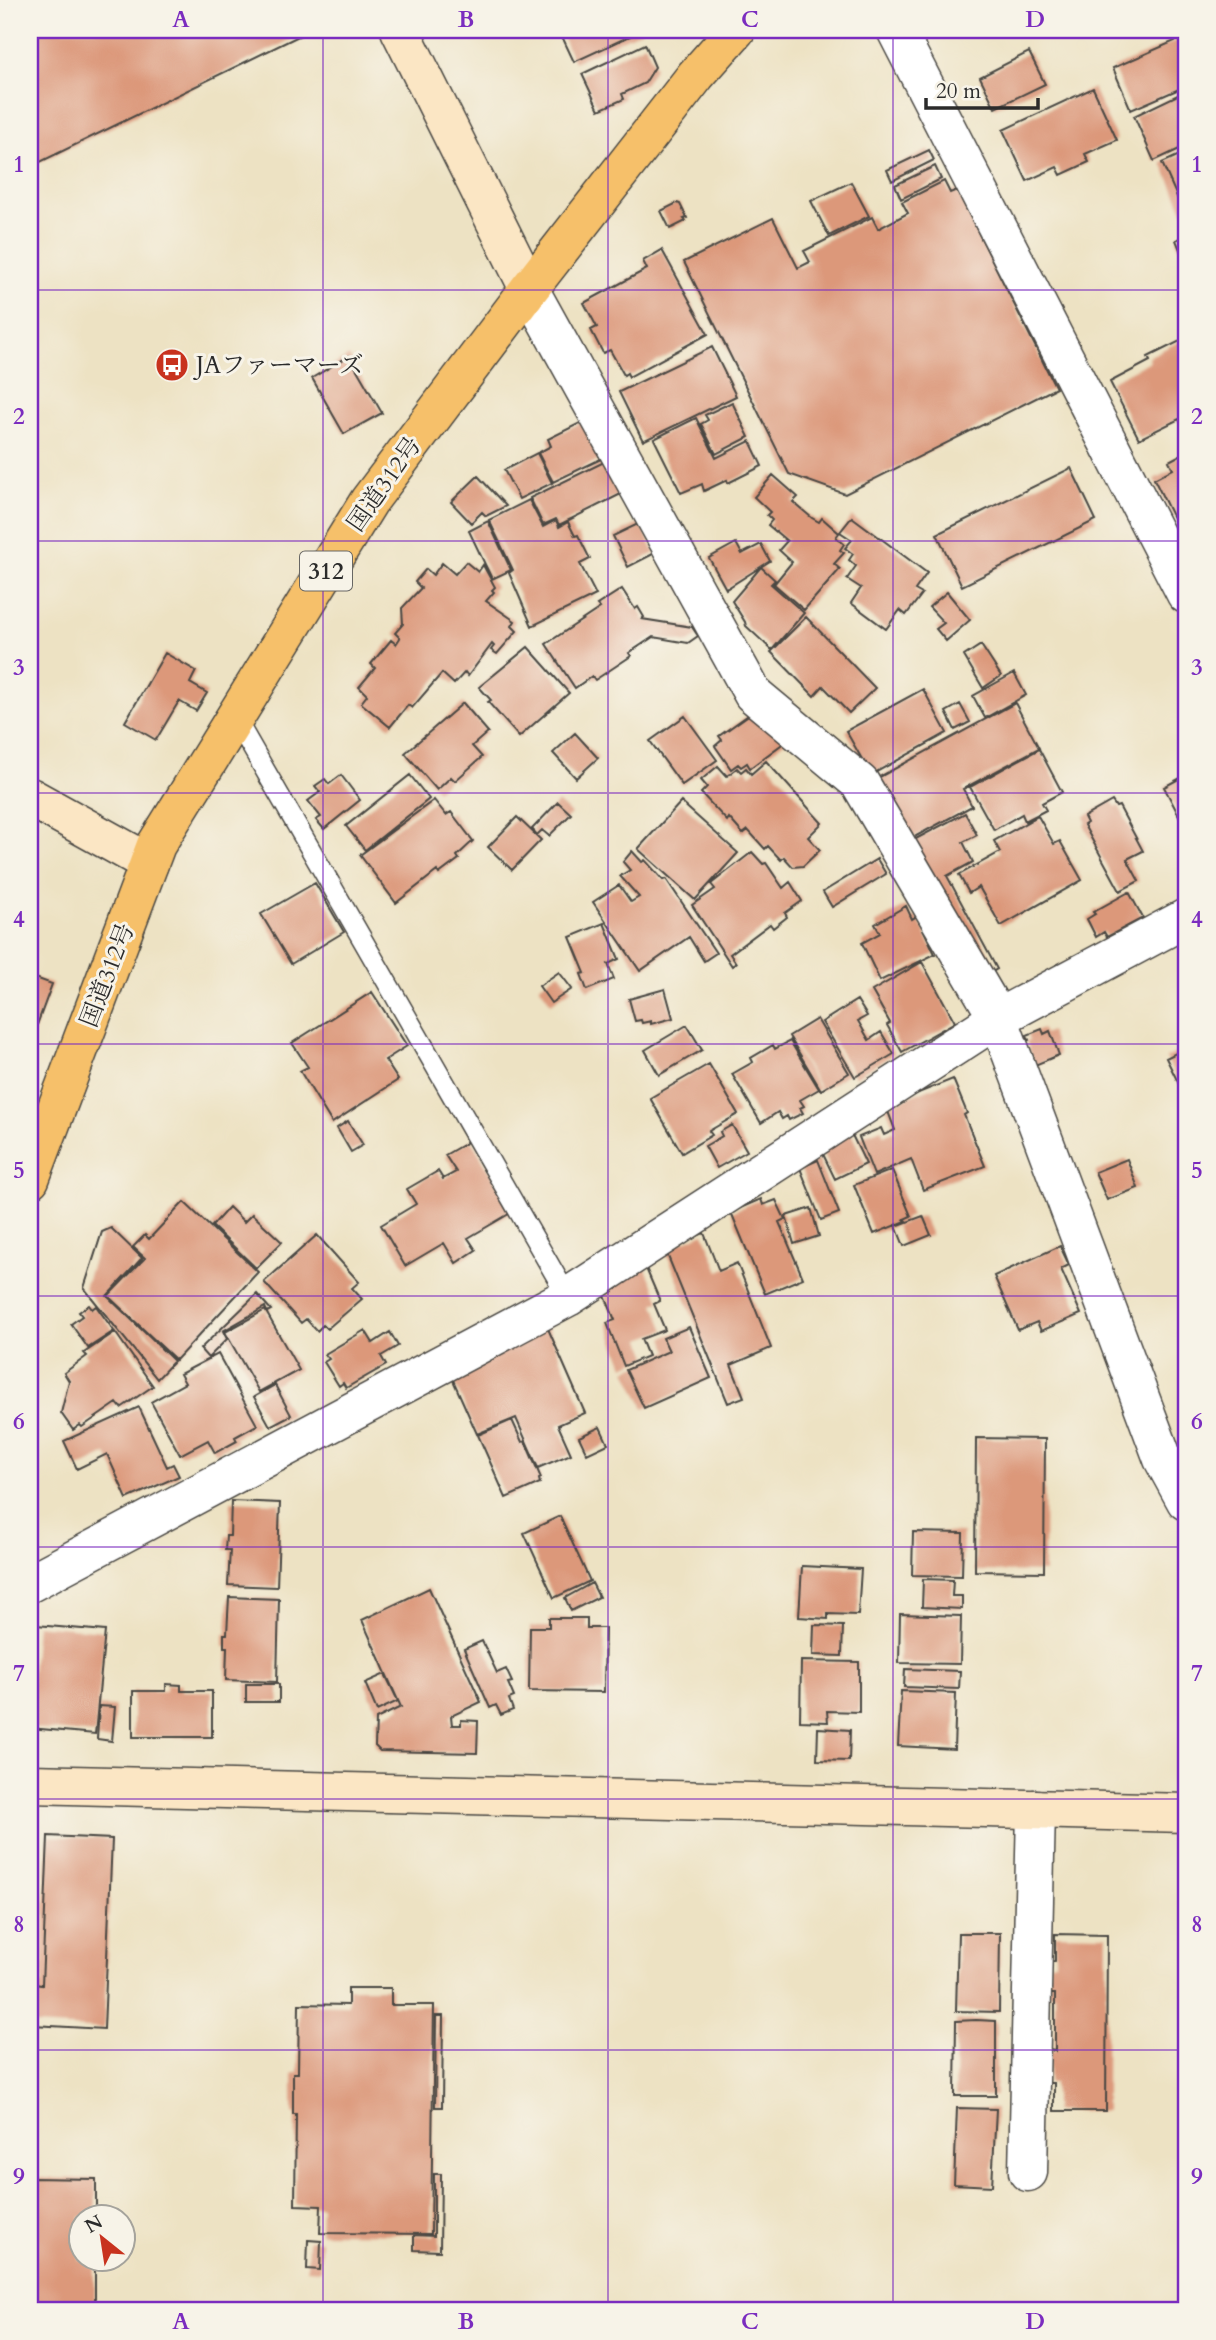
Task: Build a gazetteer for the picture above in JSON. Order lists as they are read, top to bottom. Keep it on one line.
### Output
{"streets":{"highway":["国道312号","312"]},"places":{"bus stop":["JAファーマーズ"]},"scale_bar":"20 m","north":"top left","grid":{"columns":["A","B","C","D"],"rows":["1","2","3","4","5","6","7","8","9"]}}
